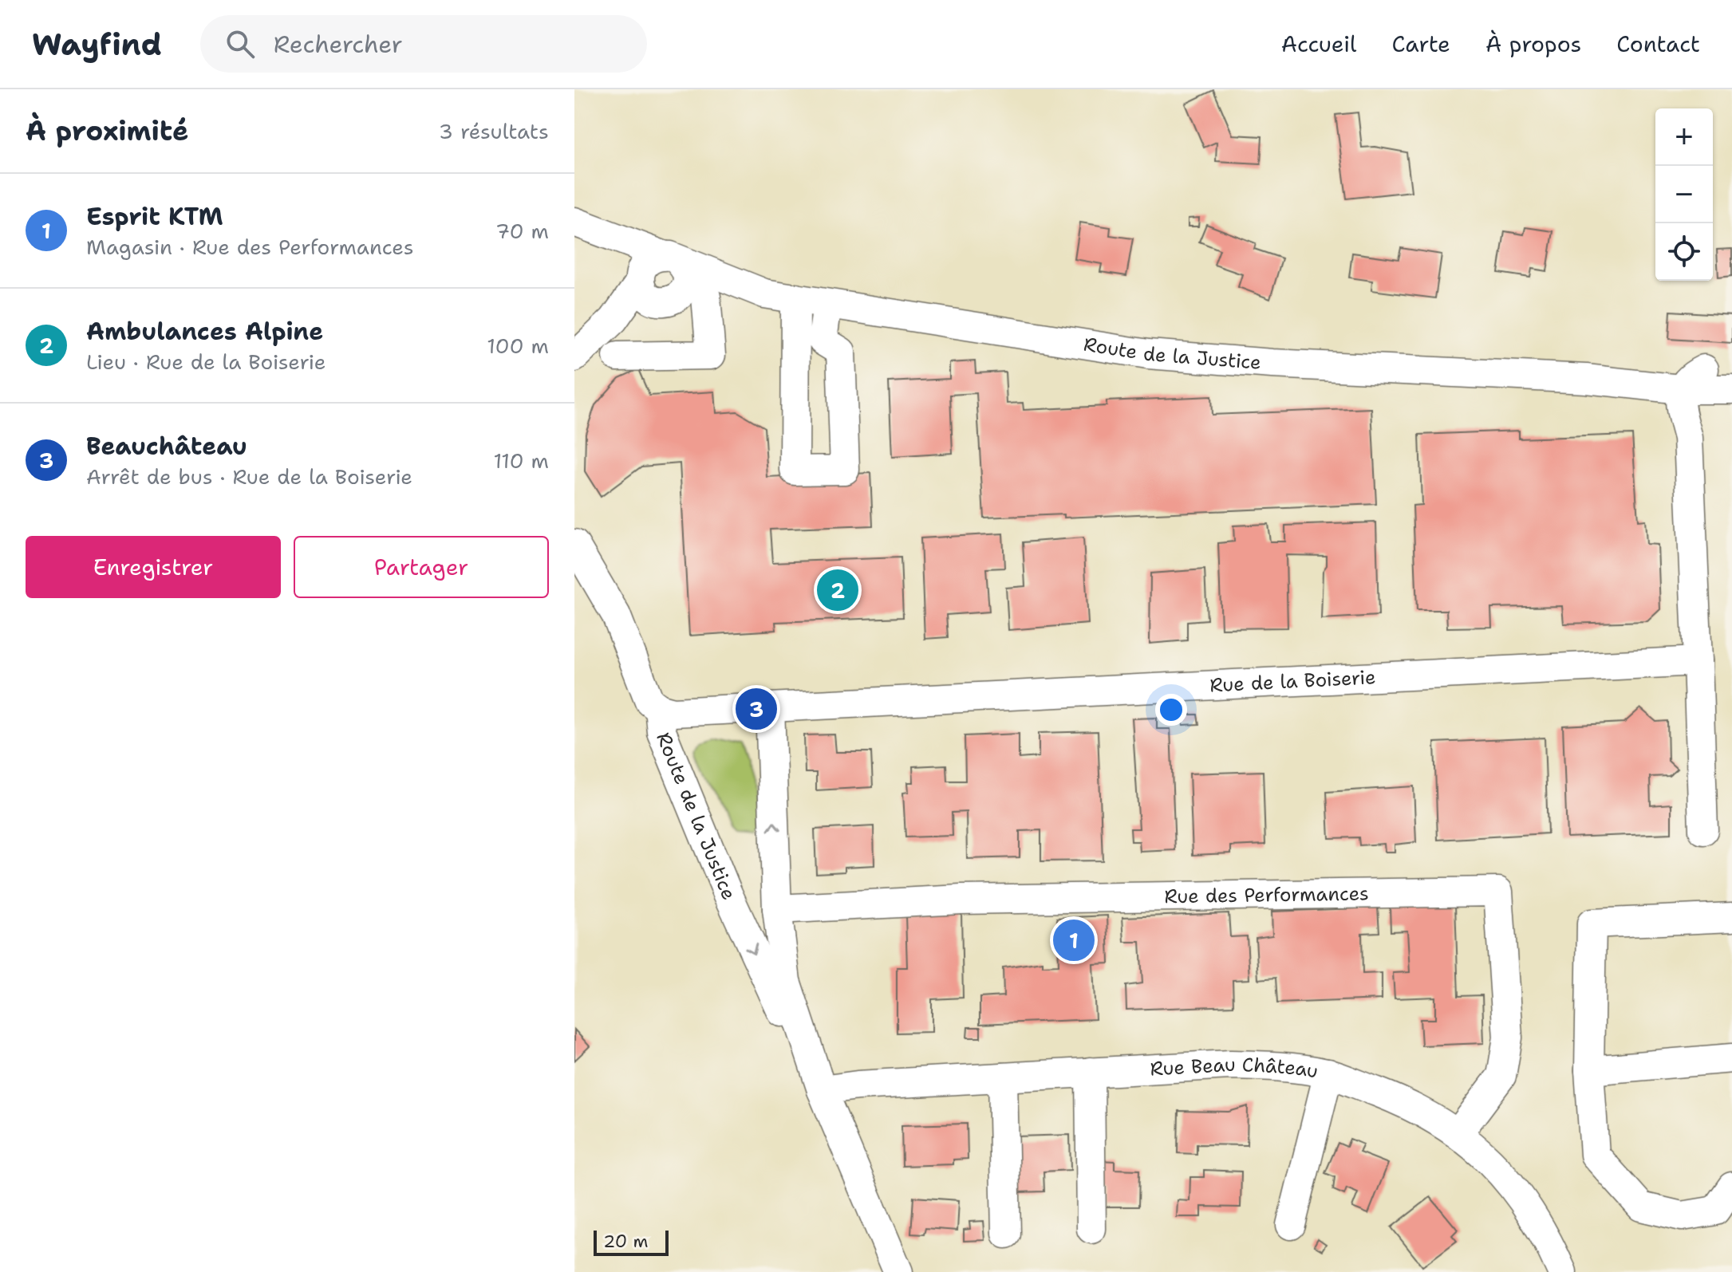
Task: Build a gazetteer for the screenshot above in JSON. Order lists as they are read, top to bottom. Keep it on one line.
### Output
{"streets":{"street":["Route de la Justice","Rue de la Boiserie","Rue des Performances","Rue Beau Château"]},"crossings":[["Route de la Justice","Rue de la Boiserie"],["Route de la Justice","Rue des Performances"],["Route de la Justice","Rue Beau Château"],["Rue des Performances","Rue Beau Château"]],"scale_bar":"20 m","page":{"header":"Wayfind","search":"Rechercher","nav":["Accueil","Carte","À propos","Contact"],"heading":["À proximité","3 résultats"],"map_buttons":["+","−"],"list":[{"mark":"1","name":"Esprit KTM","note":"Magasin · Rue des Performances","value":"70 m"},{"mark":"2","name":"Ambulances Alpine","note":"Lieu · Rue de la Boiserie","value":"100 m"},{"mark":"3","name":"Beauchâteau","note":"Arrêt de bus · Rue de la Boiserie","value":"110 m"}],"buttons":["Enregistrer","Partager"],"pins":["2","3","1"],"scale":"20 m"}}
